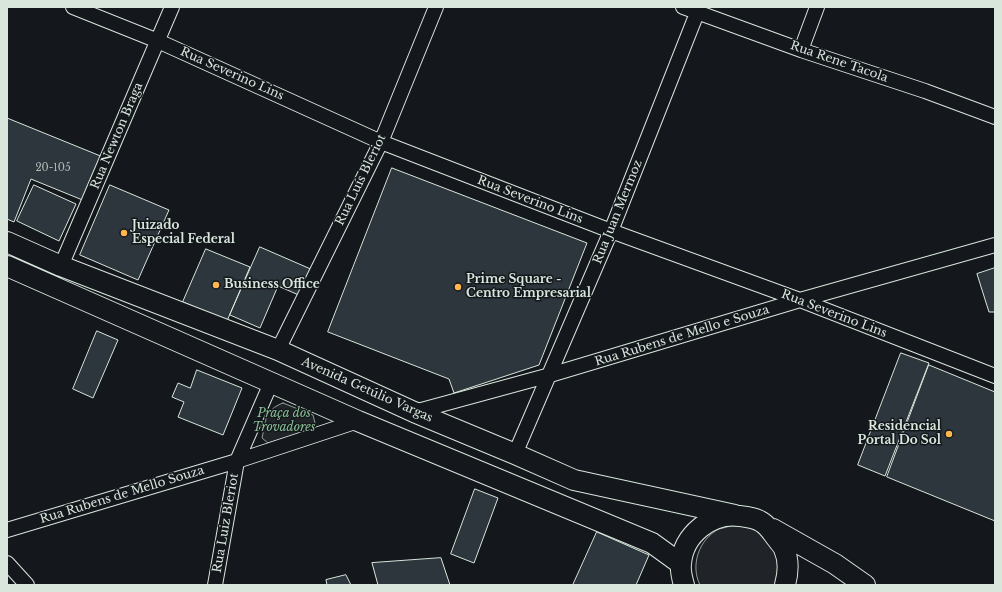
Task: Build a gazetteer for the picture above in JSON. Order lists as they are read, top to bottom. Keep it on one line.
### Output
{"streets":{"main road":["Avenida Getúlio Vargas"],"street":["Rua Rene Tacola","Rua Severino Lins","Rua Newton Braga","Rua Luís Bleriot","Rua Juan Mermoz","Rua Rubens de Mello e Souza","Rua Rubens de Mello Souza","Rua Luiz Bleriot"]},"crossings":[["Rua Rene Tacola","Rua Juan Mermoz"],["Rua Severino Lins","Rua Newton Braga"],["Rua Severino Lins","Rua Luís Bleriot"],["Rua Severino Lins","Rua Juan Mermoz"],["Rua Severino Lins","Rua Rubens de Mello e Souza"],["Rua Newton Braga","Avenida Getúlio Vargas"],["Rua Luís Bleriot","Avenida Getúlio Vargas"],["Rua Juan Mermoz","Rua Rubens de Mello e Souza"],["Rua Juan Mermoz","Avenida Getúlio Vargas"],["Rua Rubens de Mello e Souza","Avenida Getúlio Vargas"],["Rua Rubens de Mello Souza","Rua Luiz Bleriot"]],"parks":["Praça dos Trovadores"],"places":["Juizado Especial Federal","Business Office","Prime Square - Centro Empresarial","Residencial Portal Do Sol"],"house_numbers":["20-105"]}
